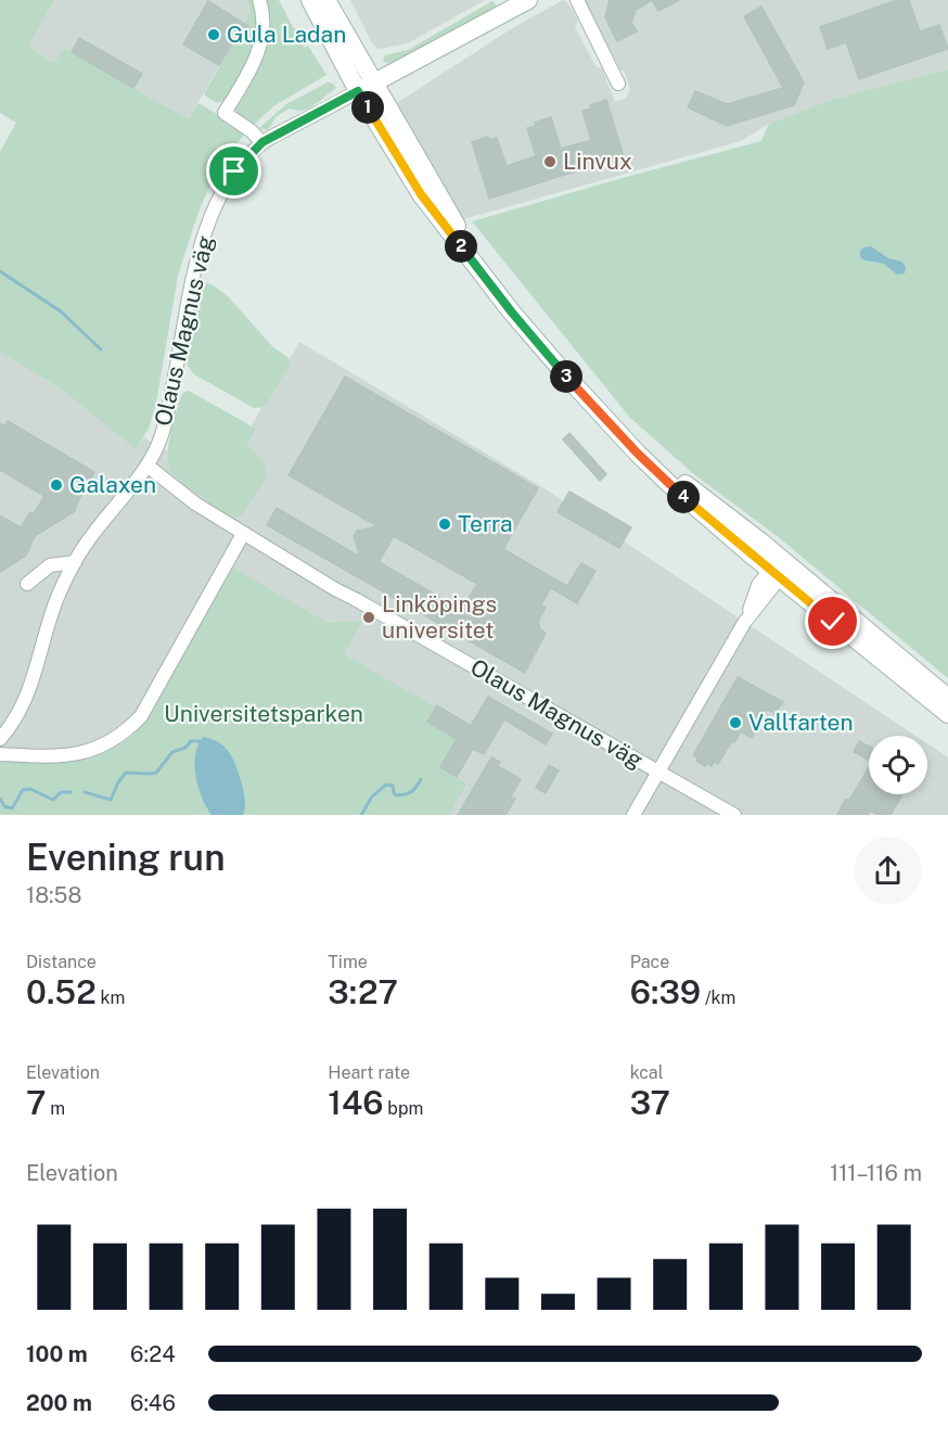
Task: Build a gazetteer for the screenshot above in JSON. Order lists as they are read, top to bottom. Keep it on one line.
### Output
{"streets":{"street":["Olaus Magnus väg"]},"parks":["Universitetsparken"],"places":["Gula Ladan","Linvux","Galaxen","Terra","Linköpings universitet","Vallfarten"],"page":{"pins":["1","2","3","4"],"heading":["Evening run","18:58"],"stats":[["Distance","0.52 km"],["Time","3:27"],["Pace","6:39 /km"],["Elevation","7 m"],["Heart rate","146 bpm"],["kcal","37"]],"chart":["Elevation","111–116 m"],"list":[{"name":"100 m","note":"6:24"},{"name":"200 m","note":"6:46"}]}}
